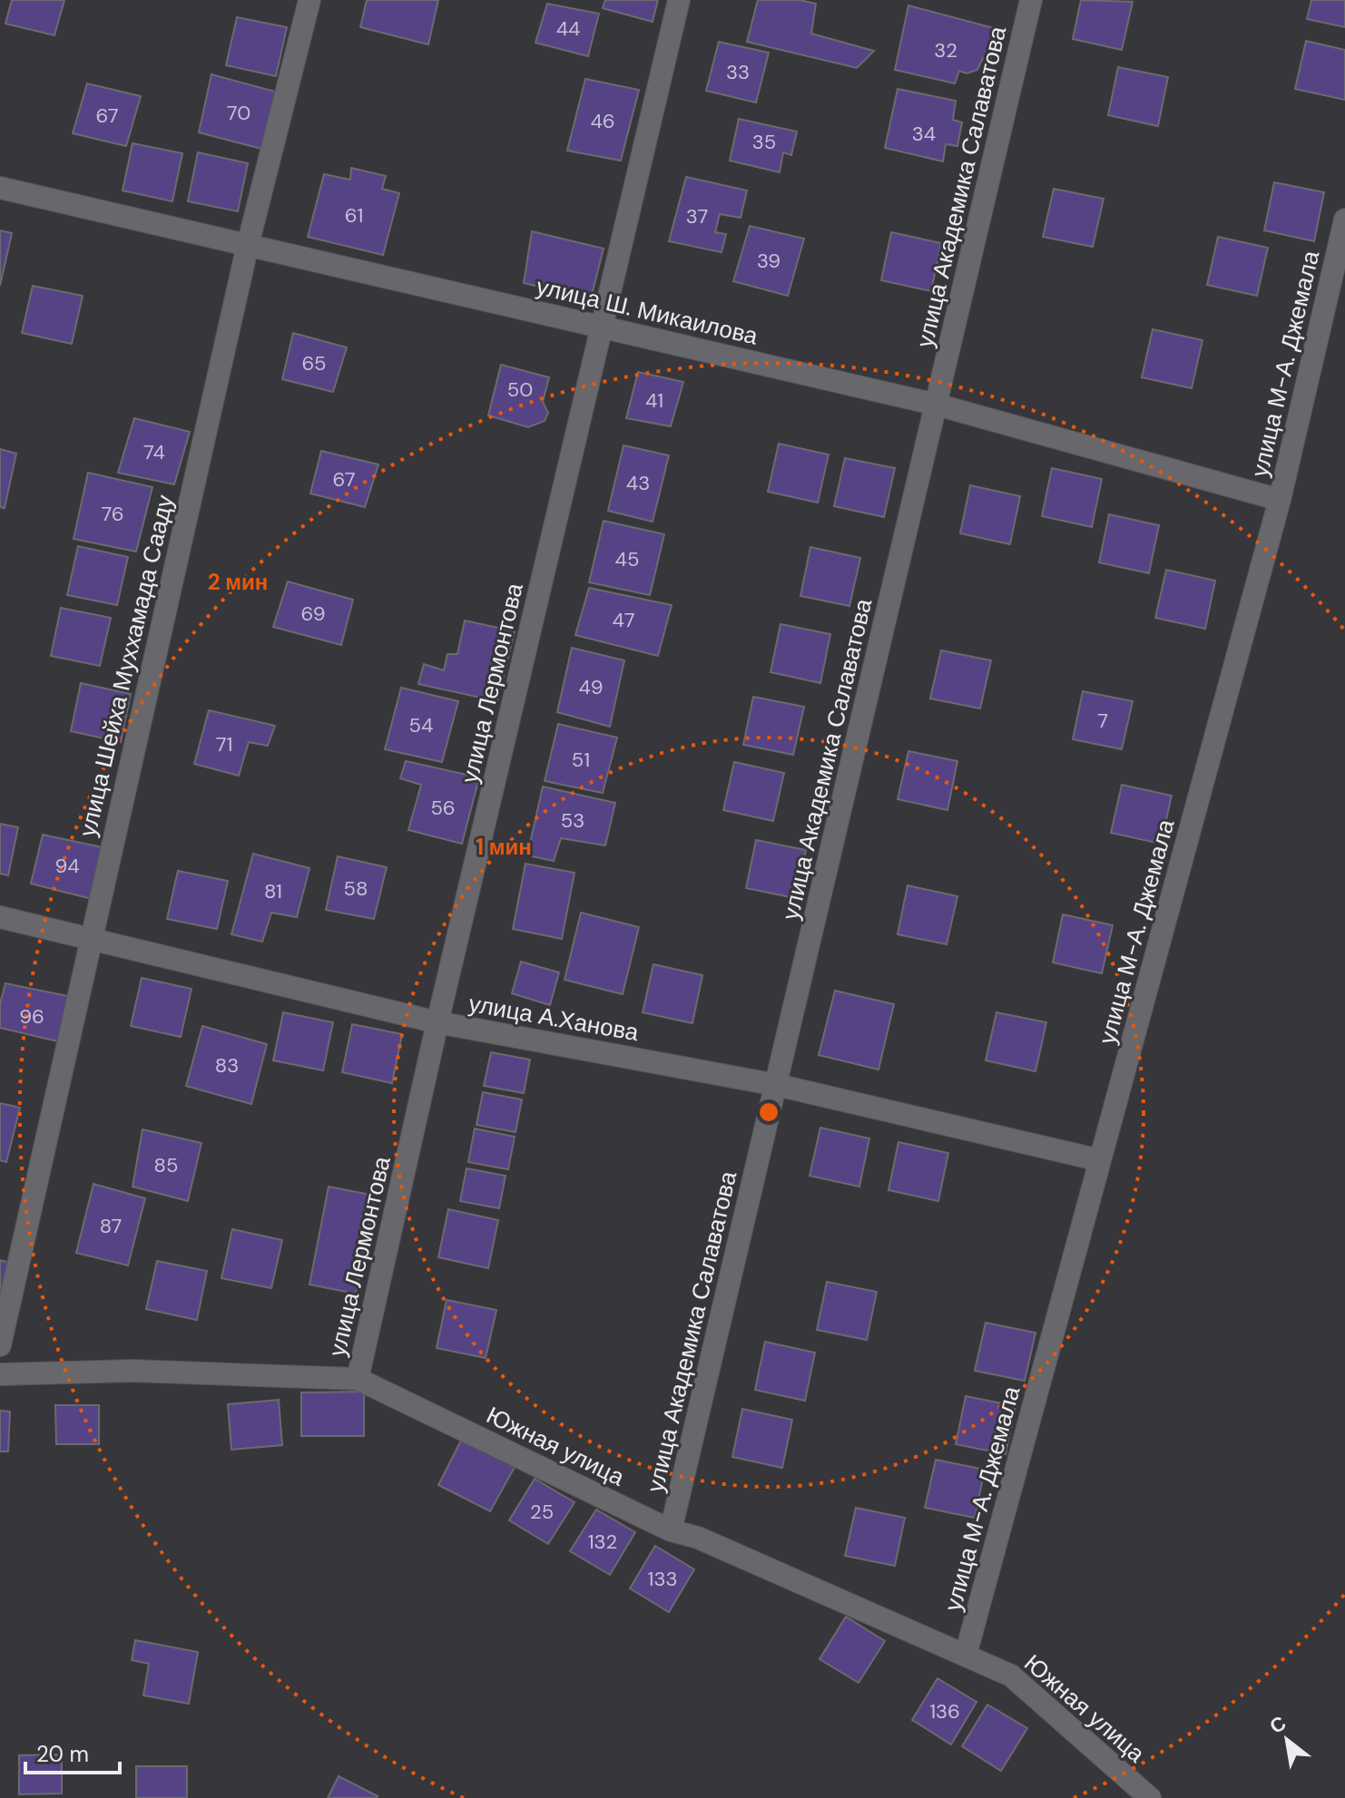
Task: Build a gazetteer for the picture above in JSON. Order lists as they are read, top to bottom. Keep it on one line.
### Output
{"streets":{"street":["улица Академика Салаватова","улица Ш. Микаилова","улица М-А. Джемала","улица Шейха Муххамада Сааду","улица Лермонтова","улица А.Ханова","Южная улица"]},"crossings":[["улица Академика Салаватова","улица Ш. Микаилова"],["улица Академика Салаватова","улица А.Ханова"],["улица Академика Салаватова","Южная улица"],["улица Ш. Микаилова","улица М-А. Джемала"],["улица Ш. Микаилова","улица Шейха Муххамада Сааду"],["улица Ш. Микаилова","улица Лермонтова"],["улица М-А. Джемала","улица А.Ханова"],["улица М-А. Джемала","Южная улица"],["улица Шейха Муххамада Сааду","улица А.Ханова"],["улица Лермонтова","улица А.Ханова"],["улица Лермонтова","Южная улица"]],"house_numbers":["44","32","33","70","67","46","34","35","61","37","39","65","50","41","74","67","43","76","45","69","47","49","7","54","71","51","56","53","94","58","81","96","83","85","87","25","132","133","136"],"scale_bar":"20 m","north":"top left","rings":["2 мин","1 мин"]}
